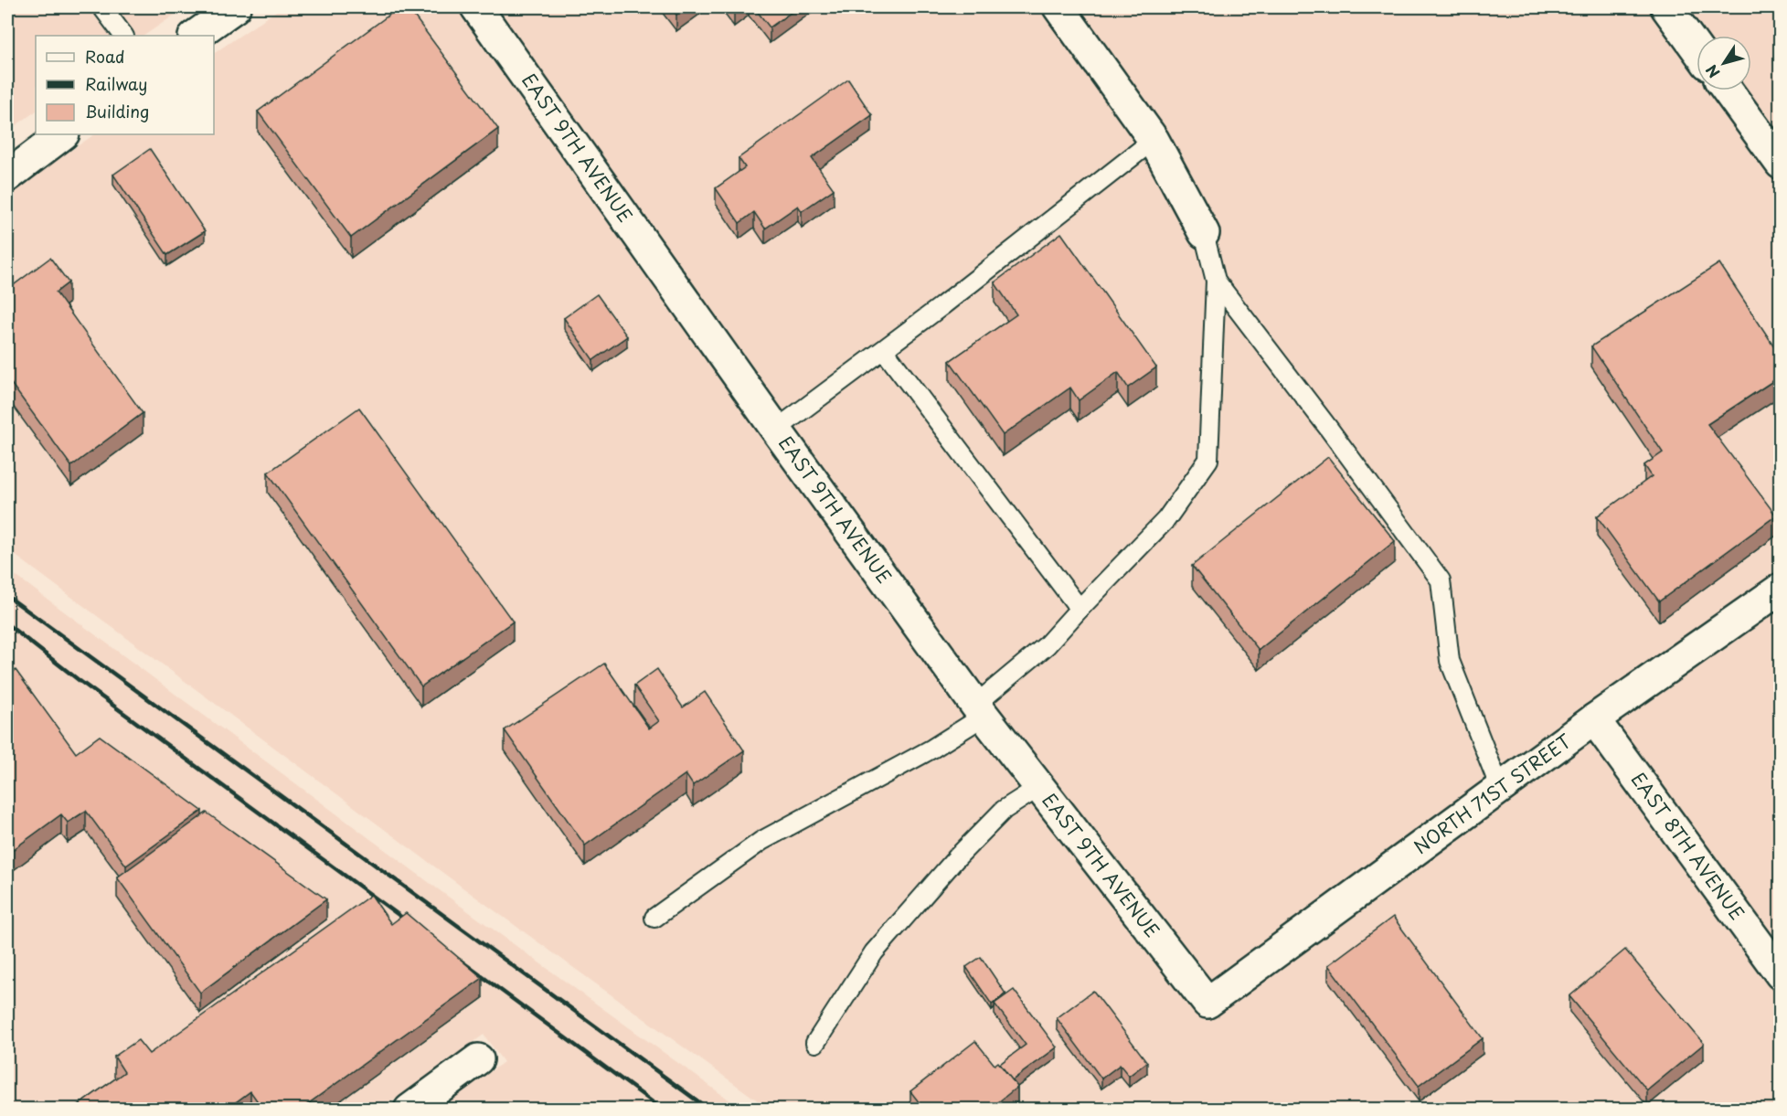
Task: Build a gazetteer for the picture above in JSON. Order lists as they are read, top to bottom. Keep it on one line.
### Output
{"streets":{"street":["EAST 9TH AVENUE","NORTH 71ST STREET","EAST 8TH AVENUE"]},"crossings":[["EAST 9TH AVENUE","NORTH 71ST STREET"],["NORTH 71ST STREET","EAST 8TH AVENUE"]],"legend":["Road","Railway","Building"],"north":"bottom left"}
